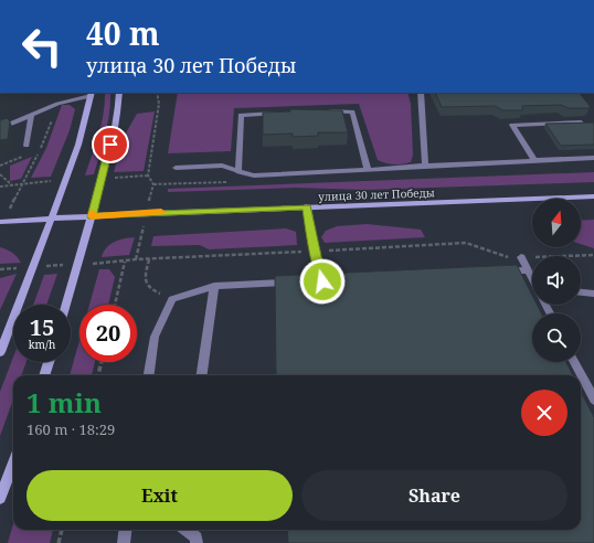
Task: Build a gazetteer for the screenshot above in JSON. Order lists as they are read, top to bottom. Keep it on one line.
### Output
{"streets":{"main road":["улица 30 лет Победы"]},"north":"top","page":{"turn":["40 m","улица 30 лет Победы"],"speed":"15 km/h","limit":"20","heading":["1 min","160 m · 18:29"],"buttons":["Exit","Share"]}}
